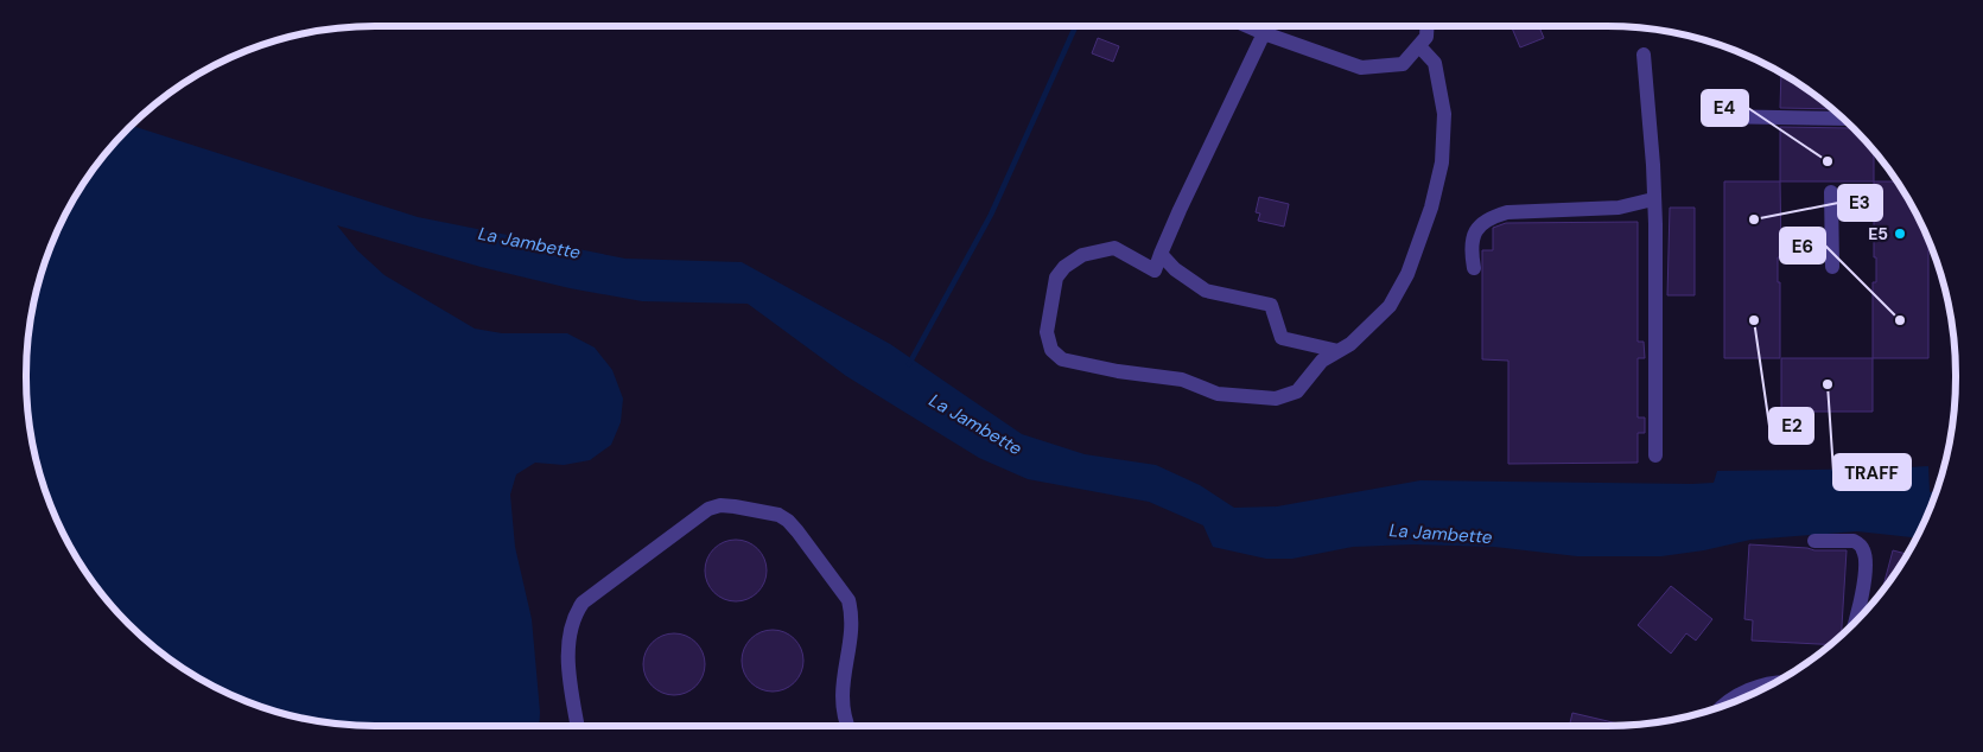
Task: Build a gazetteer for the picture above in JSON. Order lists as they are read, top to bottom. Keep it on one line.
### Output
{"water":["La Jambette"],"places":["E4","E3","E5","E2","E6","TRAFF"]}
